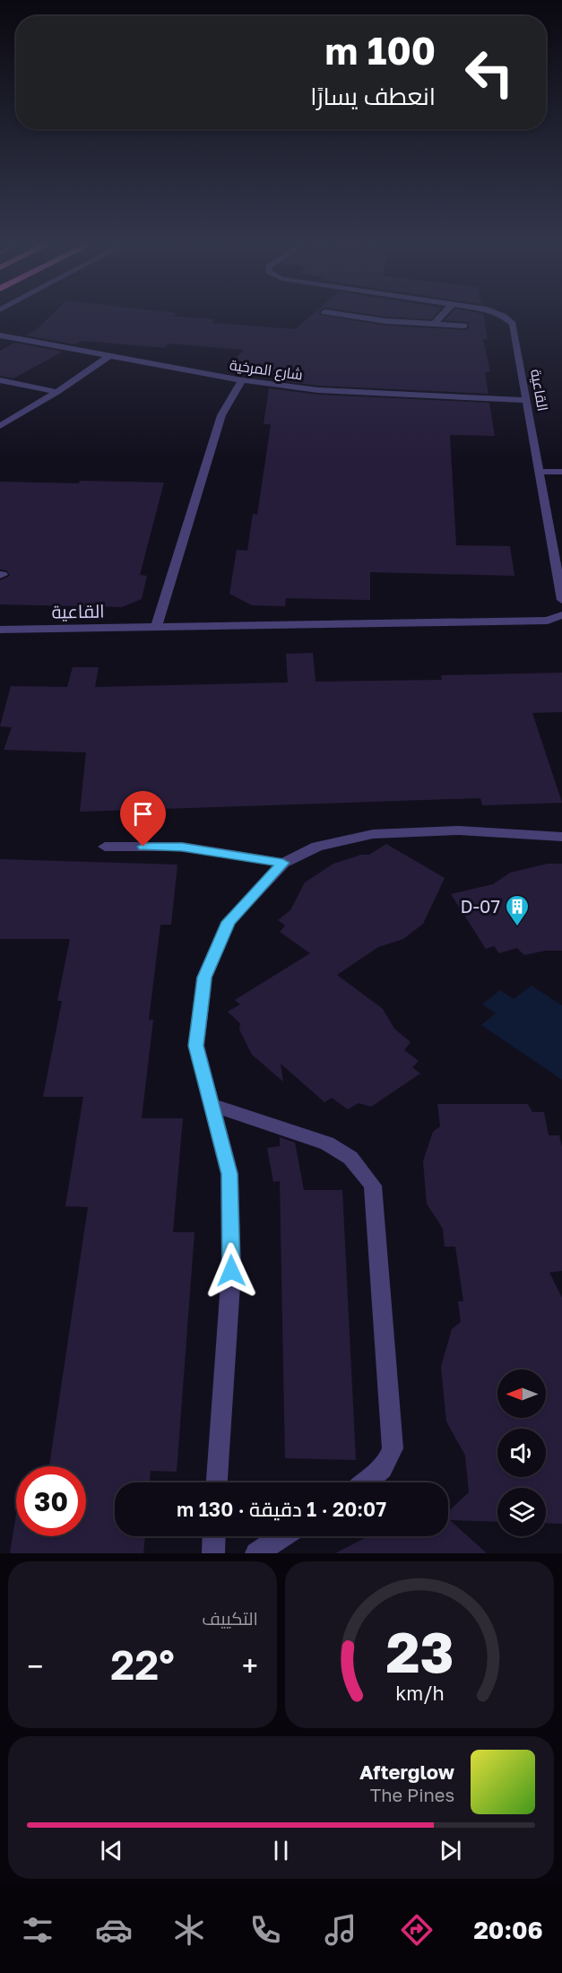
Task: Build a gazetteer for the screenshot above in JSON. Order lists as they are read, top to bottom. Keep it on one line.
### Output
{"streets":{"street":["شارع المرخية","القاعية"]},"crossings":[["شارع المرخية","القاعية"]],"places":{"building":["D-07"]},"north":"left","page":{"turn":["100 m","انعطف يسارًا"],"limit":"30","trip":"20:07 · 1 دقيقة · 130 m","tile":"التكييف","heat":["−","22°","+"],"song":["Afterglow","The Pines"],"tabs":"20:06","gauge":["23","km/h"]}}
